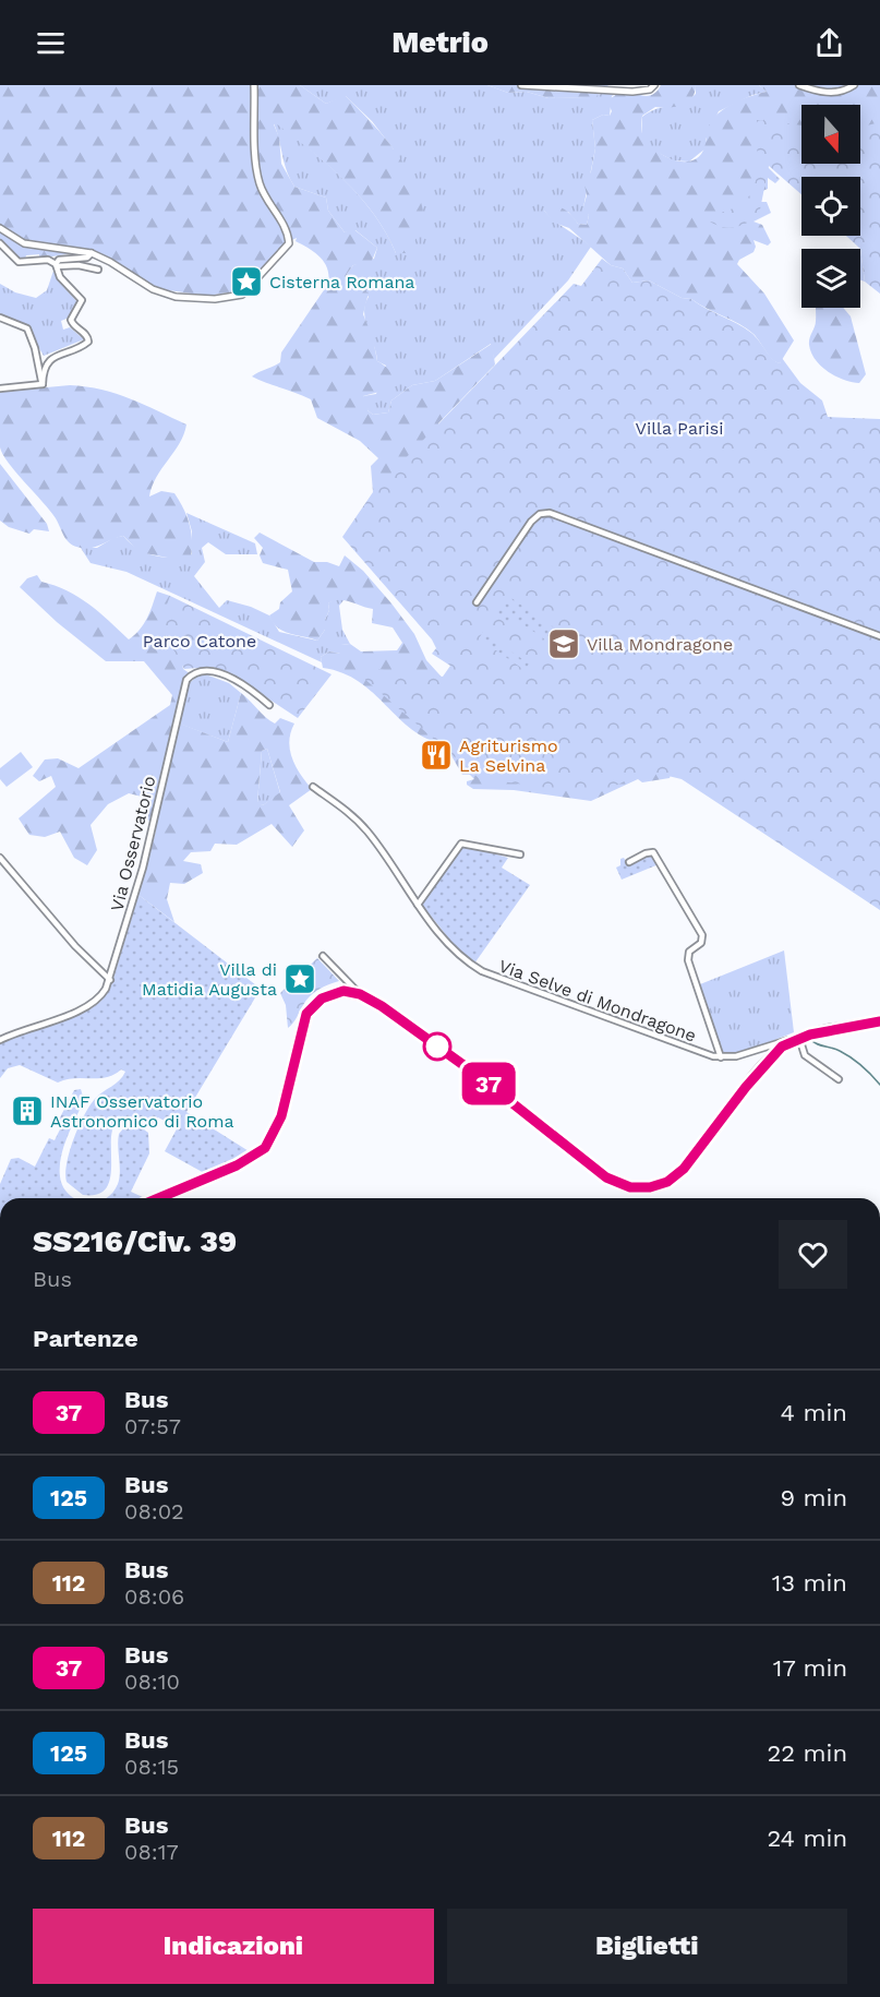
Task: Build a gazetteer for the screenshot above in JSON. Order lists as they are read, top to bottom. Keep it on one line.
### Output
{"streets":{"street":["Via Osservatorio","Via Selve di Mondragone"]},"parks":["Villa Parisi","Parco Catone"],"places":{"place":["Cisterna Romana","Villa di Matidia Augusta"],"school or university":["Villa Mondragone"],"restaurant":["Agriturismo La Selvina"],"building":["INAF Osservatorio Astronomico di Roma"]},"lines":["bus line 37"],"north":"bottom","page":{"header":"Metrio","on_map":"37","heading":[["SS216/Civ. 39","Bus"],"Partenze"],"list":[{"mark":"37","name":"Bus","note":"07:57","value":"4 min"},{"mark":"125","name":"Bus","note":"08:02","value":"9 min"},{"mark":"112","name":"Bus","note":"08:06","value":"13 min"},{"mark":"37","name":"Bus","note":"08:10","value":"17 min"},{"mark":"125","name":"Bus","note":"08:15","value":"22 min"},{"mark":"112","name":"Bus","note":"08:17","value":"24 min"}],"buttons":["Indicazioni","Biglietti"]}}
